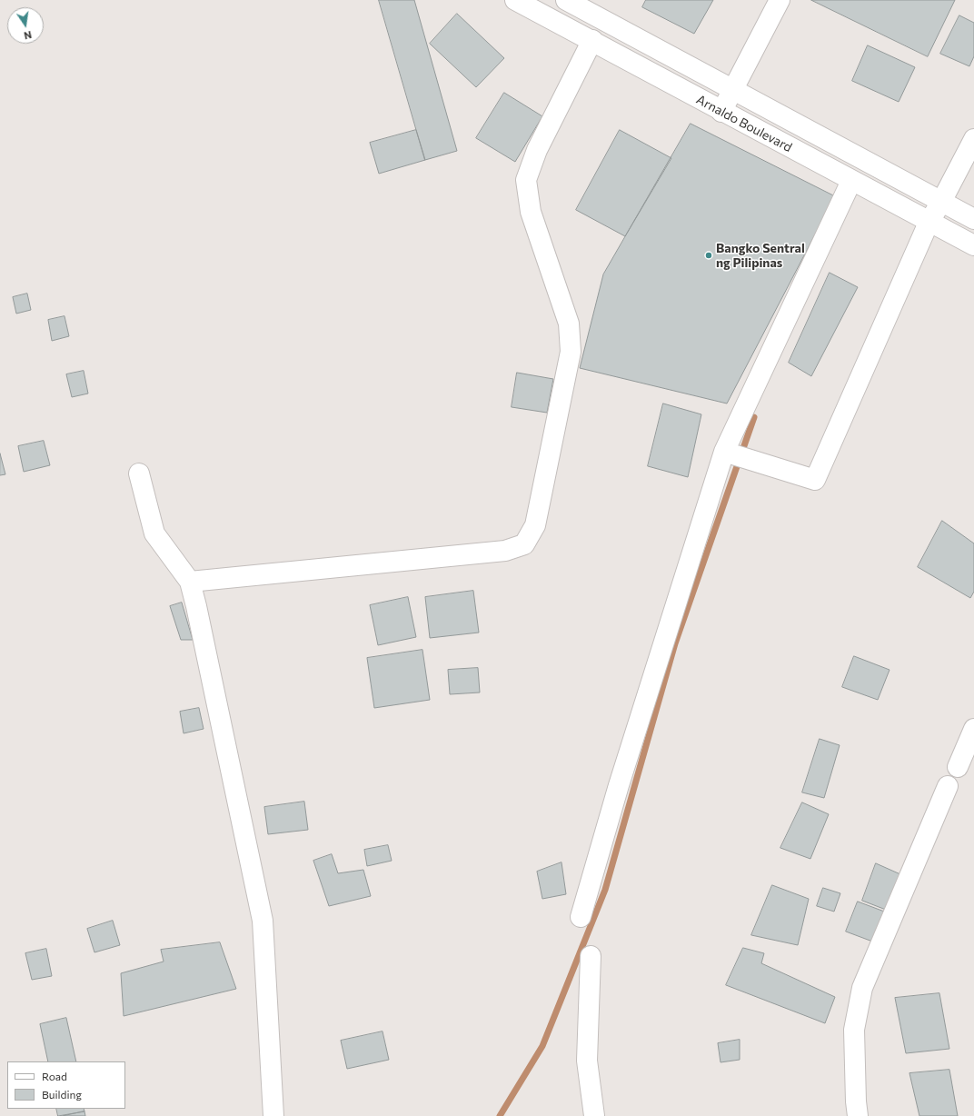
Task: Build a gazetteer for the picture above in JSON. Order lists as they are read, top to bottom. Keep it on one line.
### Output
{"streets":{"main road":["Arnaldo Boulevard"]},"places":["Bangko Sentral ng Pilipinas"],"legend":["Road","Building"],"north":"bottom"}
